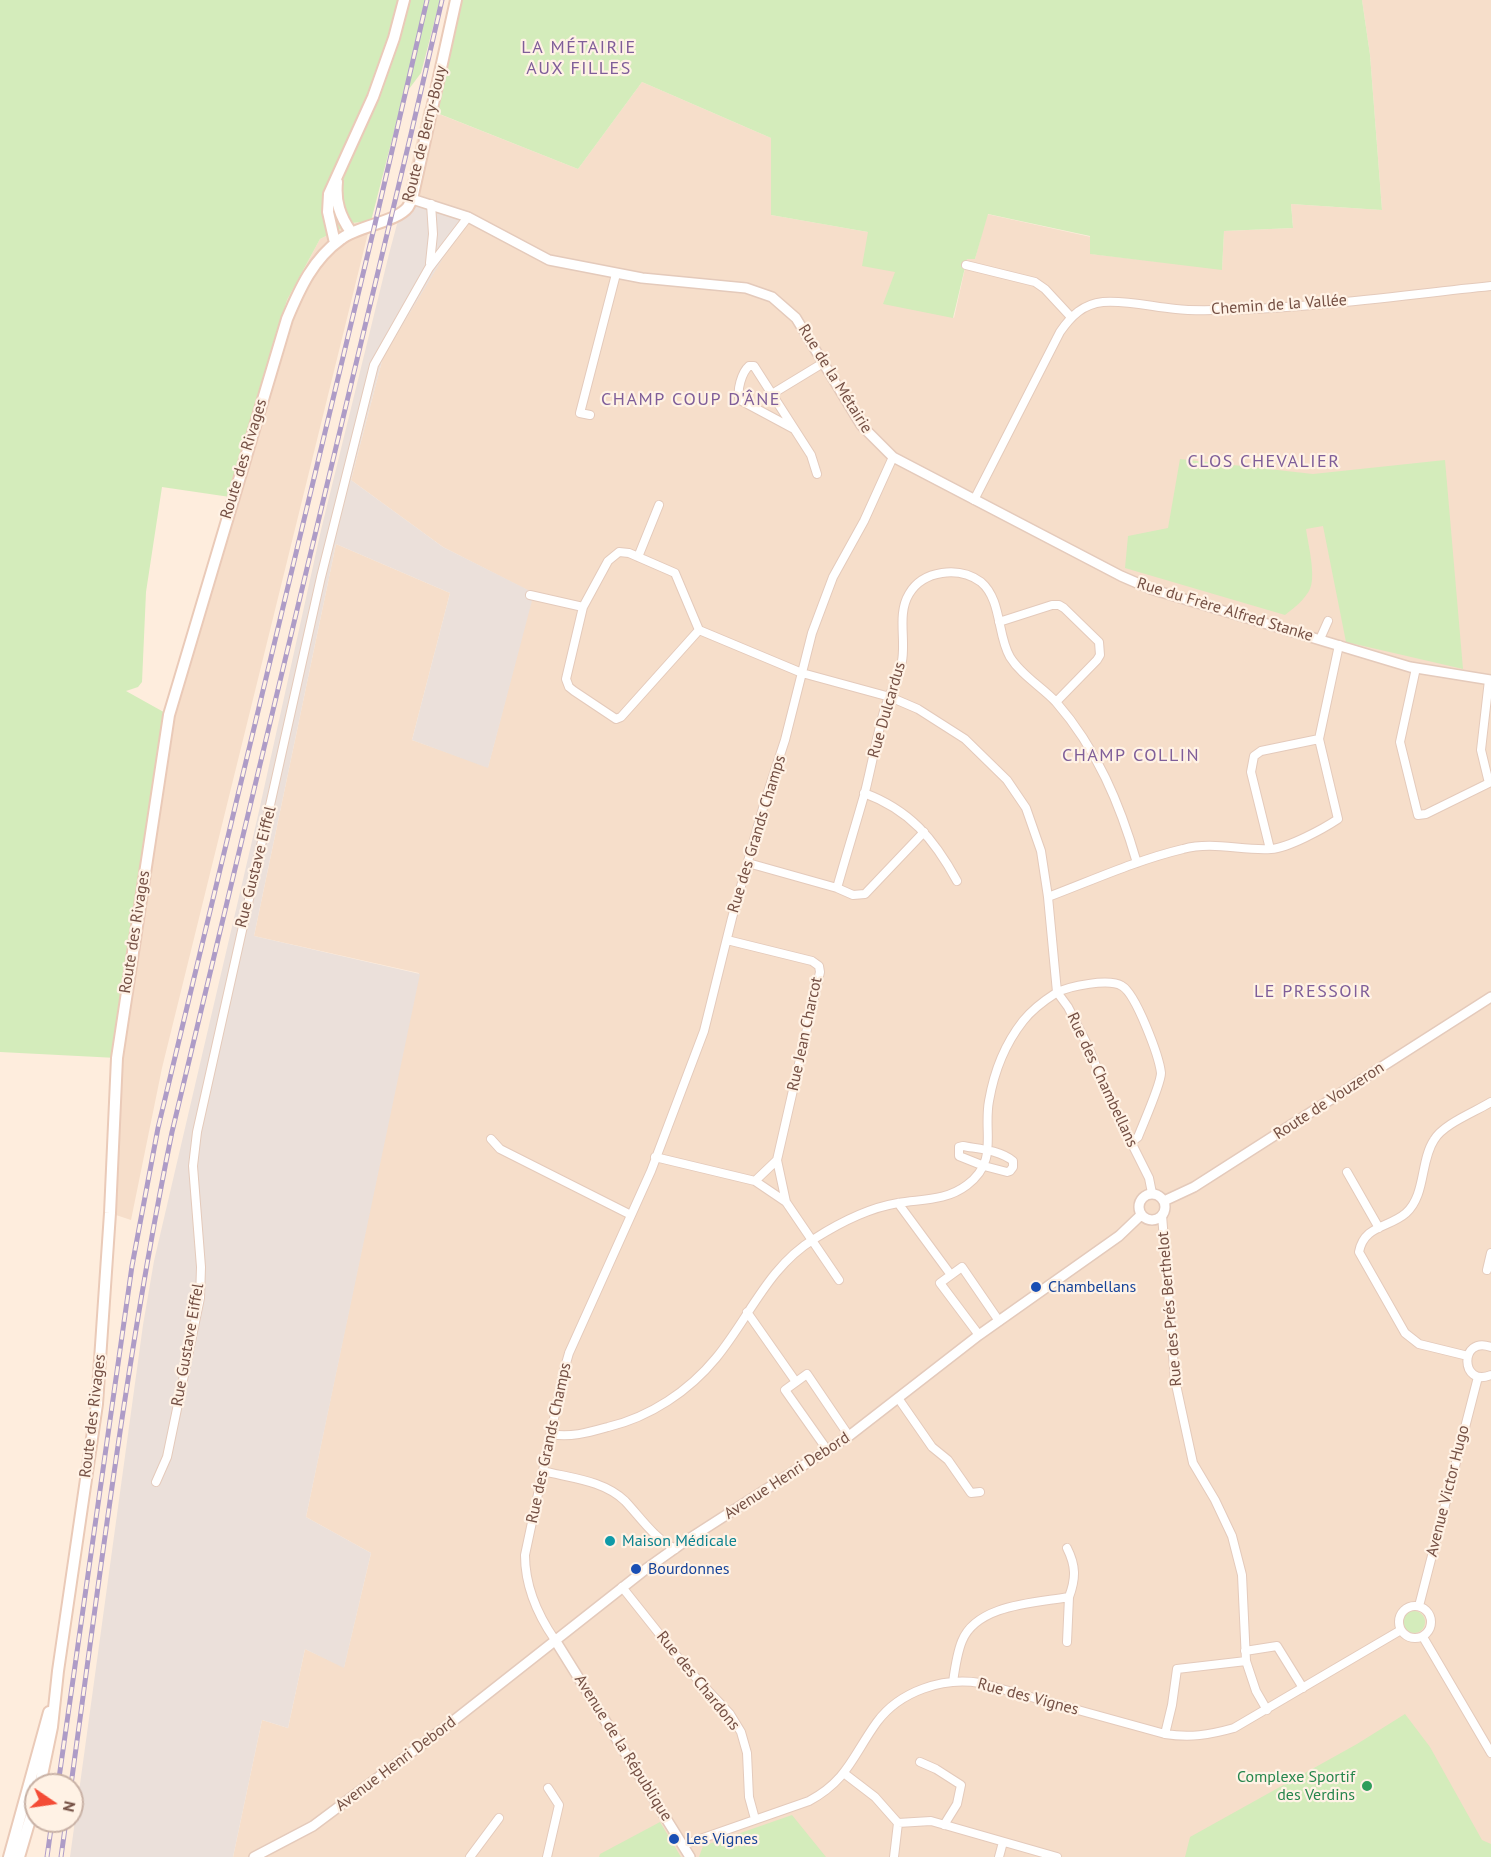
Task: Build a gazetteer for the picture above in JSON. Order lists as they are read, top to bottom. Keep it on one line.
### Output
{"streets":{"main road":["Route de Berry-Bouy","Route des Rivages"],"street":["Chemin de la Vallée","Rue de la Métairie","Rue du Frère Alfred Stanke","Rue Dulcardus","Rue des Grands Champs","Rue Gustave Eiffel","Rue Jean Charcot","Rue des Chambellans","Route de Vouzeron","Rue des Prés Berthelot","Avenue Henri Debord","Avenue Victor Hugo","Rue des Chardons","Rue des Vignes","Avenue de la République"]},"crossings":[["Route de Berry-Bouy","Rue de la Métairie"],["Route de Berry-Bouy","Route des Rivages"],["Chemin de la Vallée","Rue de la Métairie"],["Chemin de la Vallée","Rue du Frère Alfred Stanke"],["Rue de la Métairie","Rue du Frère Alfred Stanke"],["Rue de la Métairie","Rue des Grands Champs"],["Rue de la Métairie","Rue Gustave Eiffel"],["Rue Dulcardus","Rue des Chambellans"],["Rue des Grands Champs","Rue Jean Charcot"],["Rue des Grands Champs","Rue des Chambellans"],["Rue des Grands Champs","Avenue Henri Debord"],["Rue des Grands Champs","Avenue de la République"],["Rue des Chambellans","Route de Vouzeron"],["Rue des Chambellans","Rue des Prés Berthelot"],["Rue des Chambellans","Avenue Henri Debord"],["Route de Vouzeron","Rue des Prés Berthelot"],["Route de Vouzeron","Avenue Henri Debord"],["Rue des Prés Berthelot","Avenue Henri Debord"],["Rue des Prés Berthelot","Rue des Vignes"],["Avenue Henri Debord","Rue des Chardons"],["Avenue Henri Debord","Avenue de la République"],["Avenue Victor Hugo","Rue des Vignes"],["Rue des Chardons","Rue des Vignes"],["Rue des Vignes","Avenue de la République"]],"districts":["LA MÉTAIRIE AUX FILLES","CHAMP COUP D'ÂNE","CLOS CHEVALIER","CHAMP COLLIN","LE PRESSOIR"],"places":["Chambellans","Maison Médicale","Bourdonnes","Complexe Sportif des Verdins","Les Vignes"],"north":"right"}
